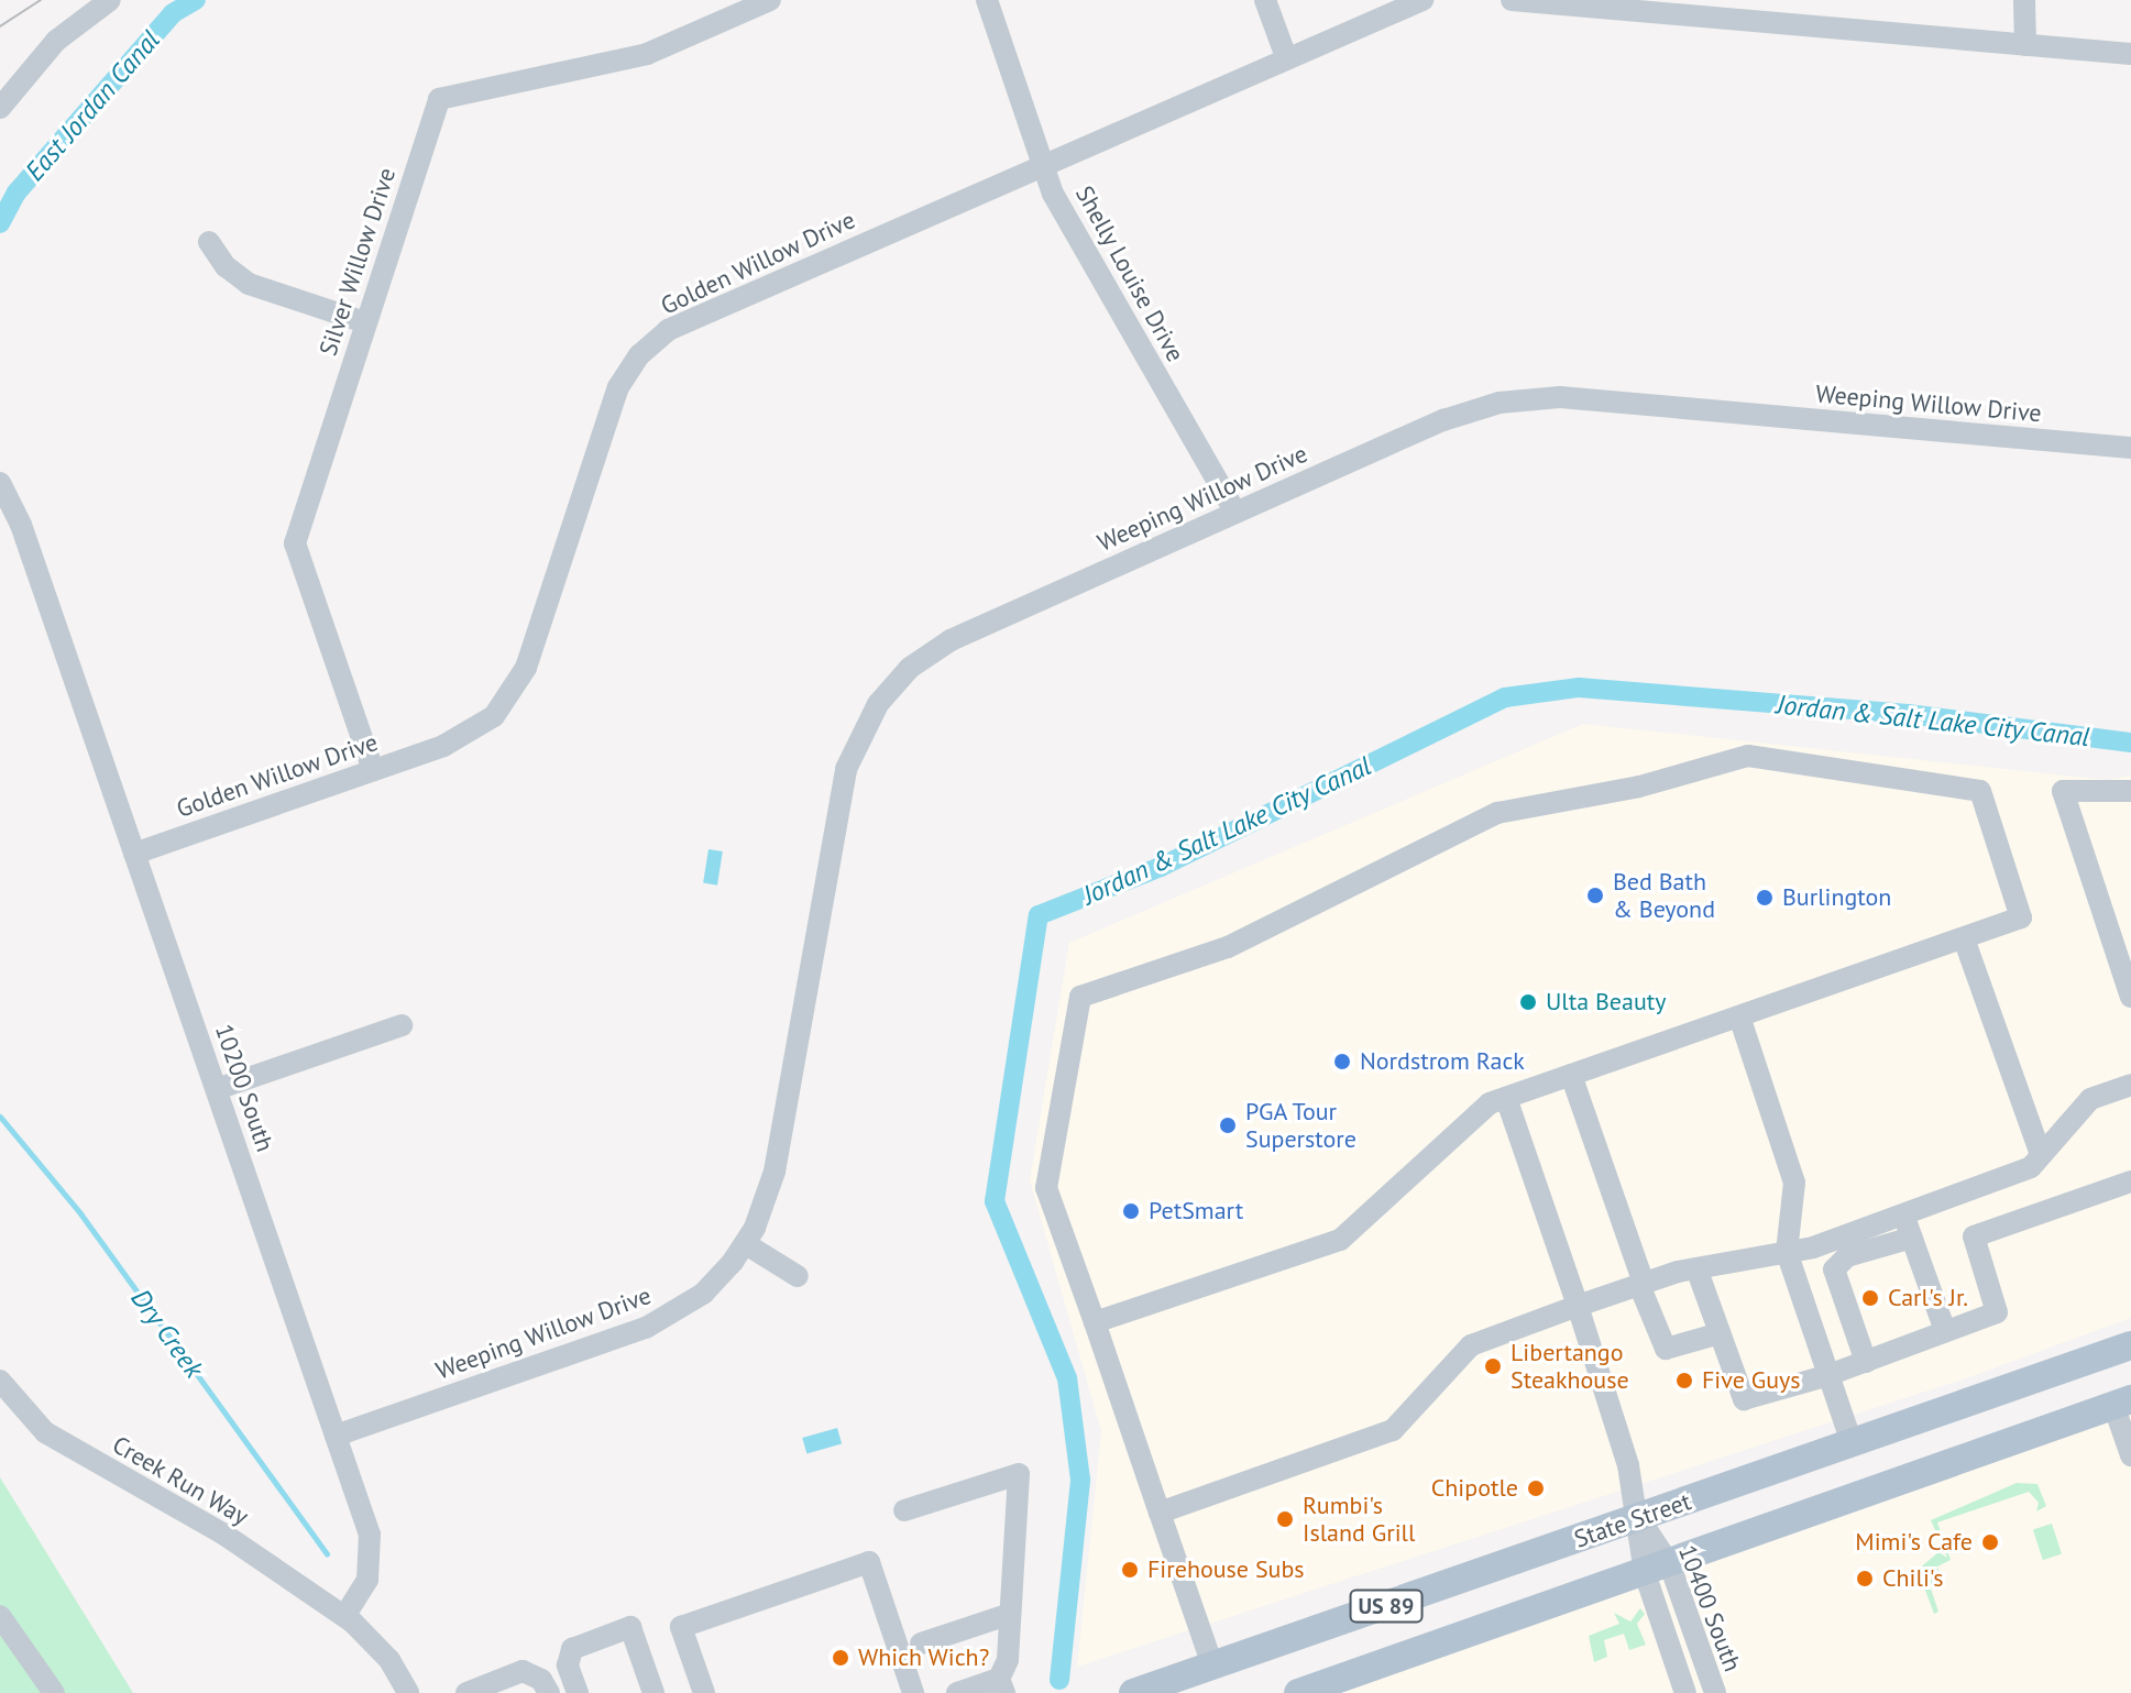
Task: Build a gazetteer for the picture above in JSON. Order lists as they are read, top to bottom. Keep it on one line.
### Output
{"streets":{"main road":["State Street","US 89"],"street":["Silver Willow Drive","Golden Willow Drive","Shelly Louise Drive","Weeping Willow Drive","10200 South","Creek Run Way","10400 South"]},"crossings":[["Silver Willow Drive","Golden Willow Drive"],["Golden Willow Drive","Shelly Louise Drive"],["Golden Willow Drive","10200 South"],["Shelly Louise Drive","Weeping Willow Drive"],["Weeping Willow Drive","10200 South"],["10200 South","Creek Run Way"],["State Street","10400 South"],["US 89","10400 South"]],"water":["East Jordan Canal","Jordan & Salt Lake City Canal","Dry Creek"],"places":["Bed Bath & Beyond","Burlington","Ulta Beauty","Nordstrom Rack","PGA Tour Superstore","PetSmart","Carl's Jr.","Libertango Steakhouse","Five Guys","Chipotle","Rumbi's Island Grill","Mimi's Cafe","Firehouse Subs","Chili's","Which Wich?"]}
